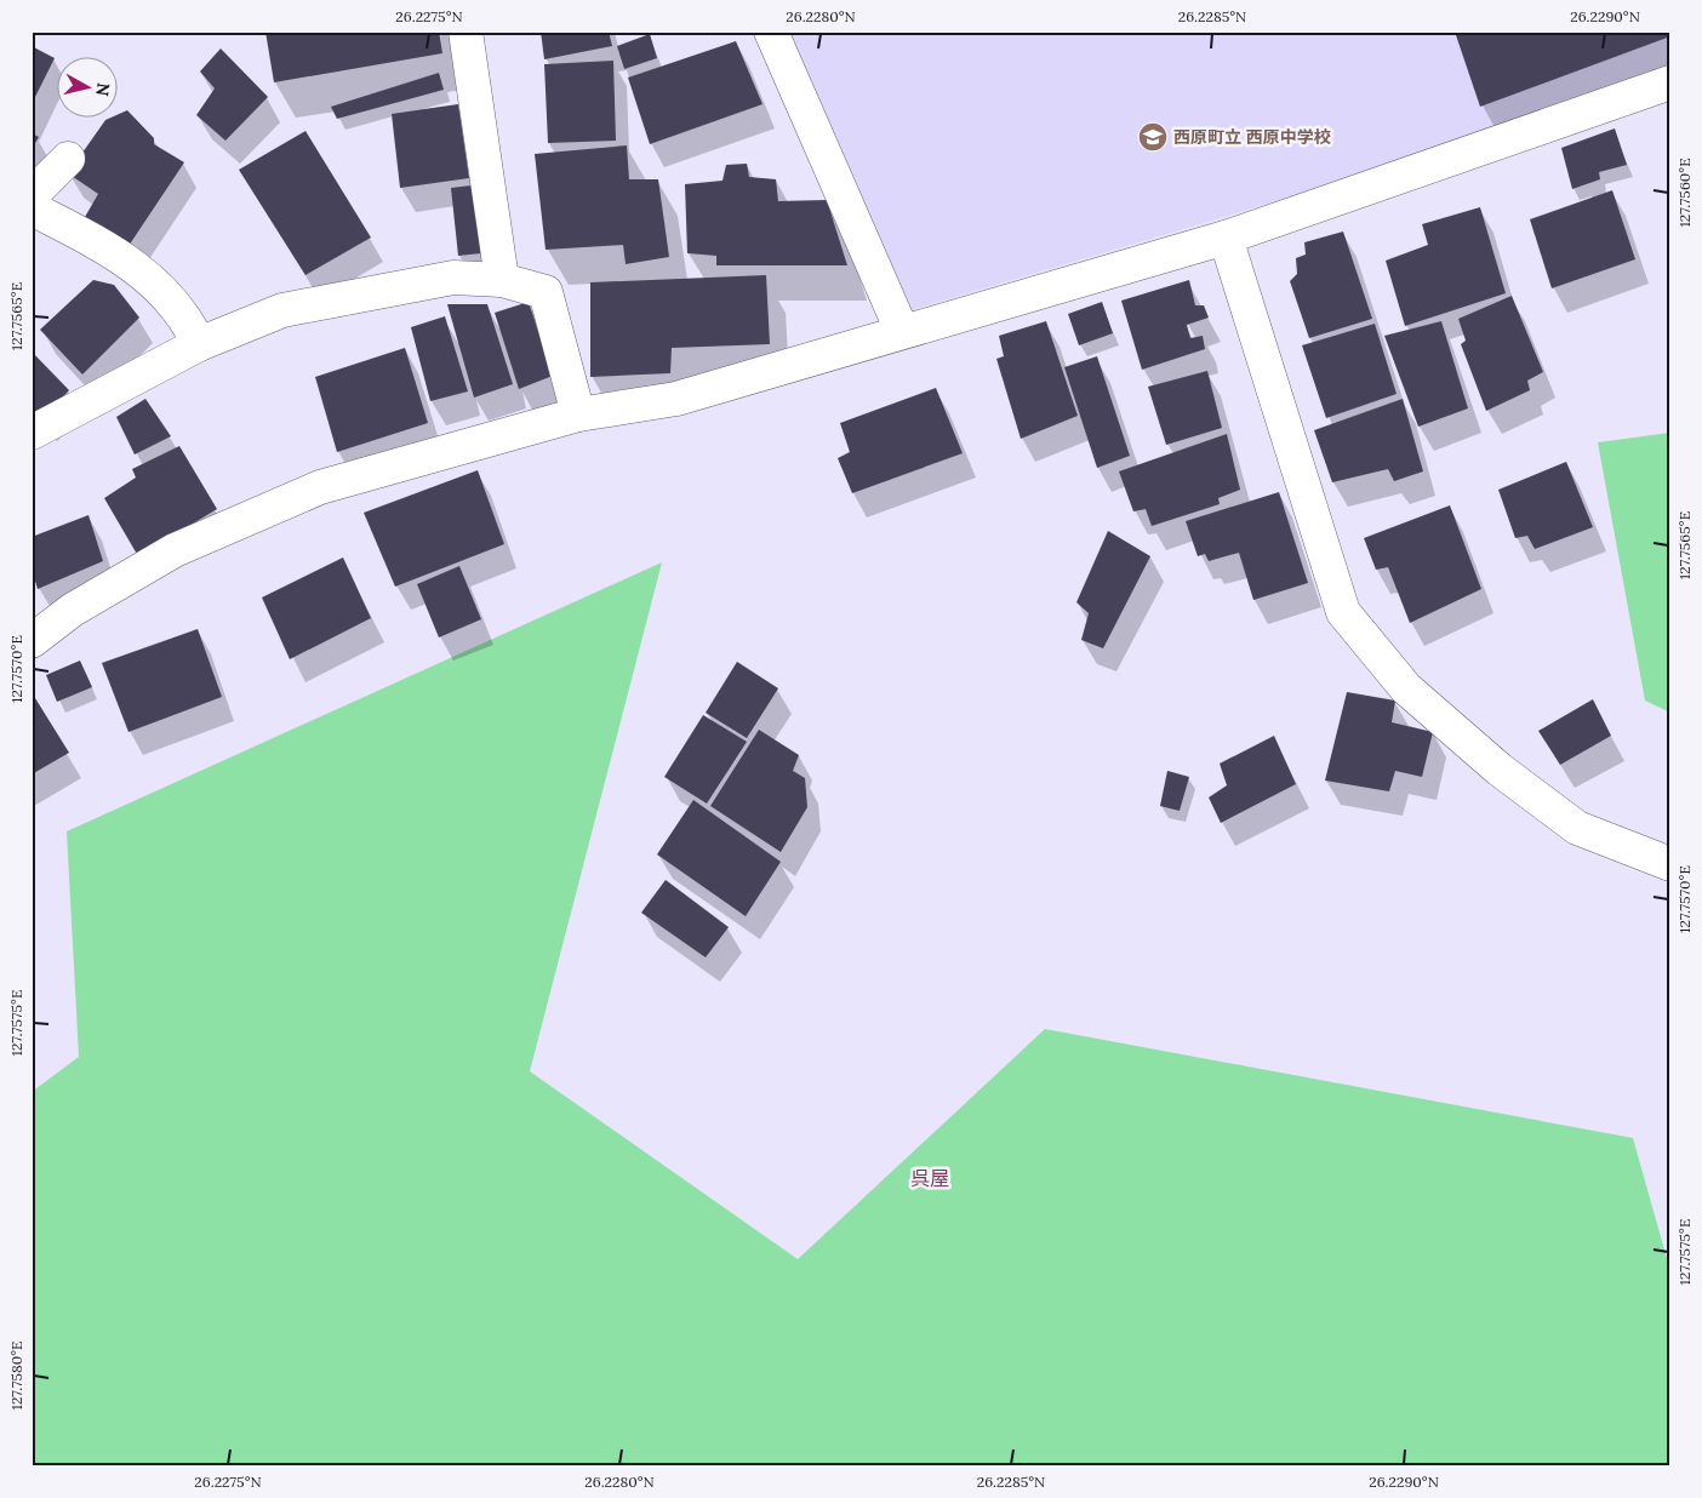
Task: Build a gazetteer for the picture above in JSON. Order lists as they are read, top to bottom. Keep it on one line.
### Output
{"districts":["呉屋"],"places":{"school or university":["西原町立 西原中学校"]},"north":"right","coordinates":["26.2275°N","26.2280°N","26.2285°N","26.2290°N","127.7560°E","127.7565°E","127.7570°E","127.7575°E","127.7580°E"]}
